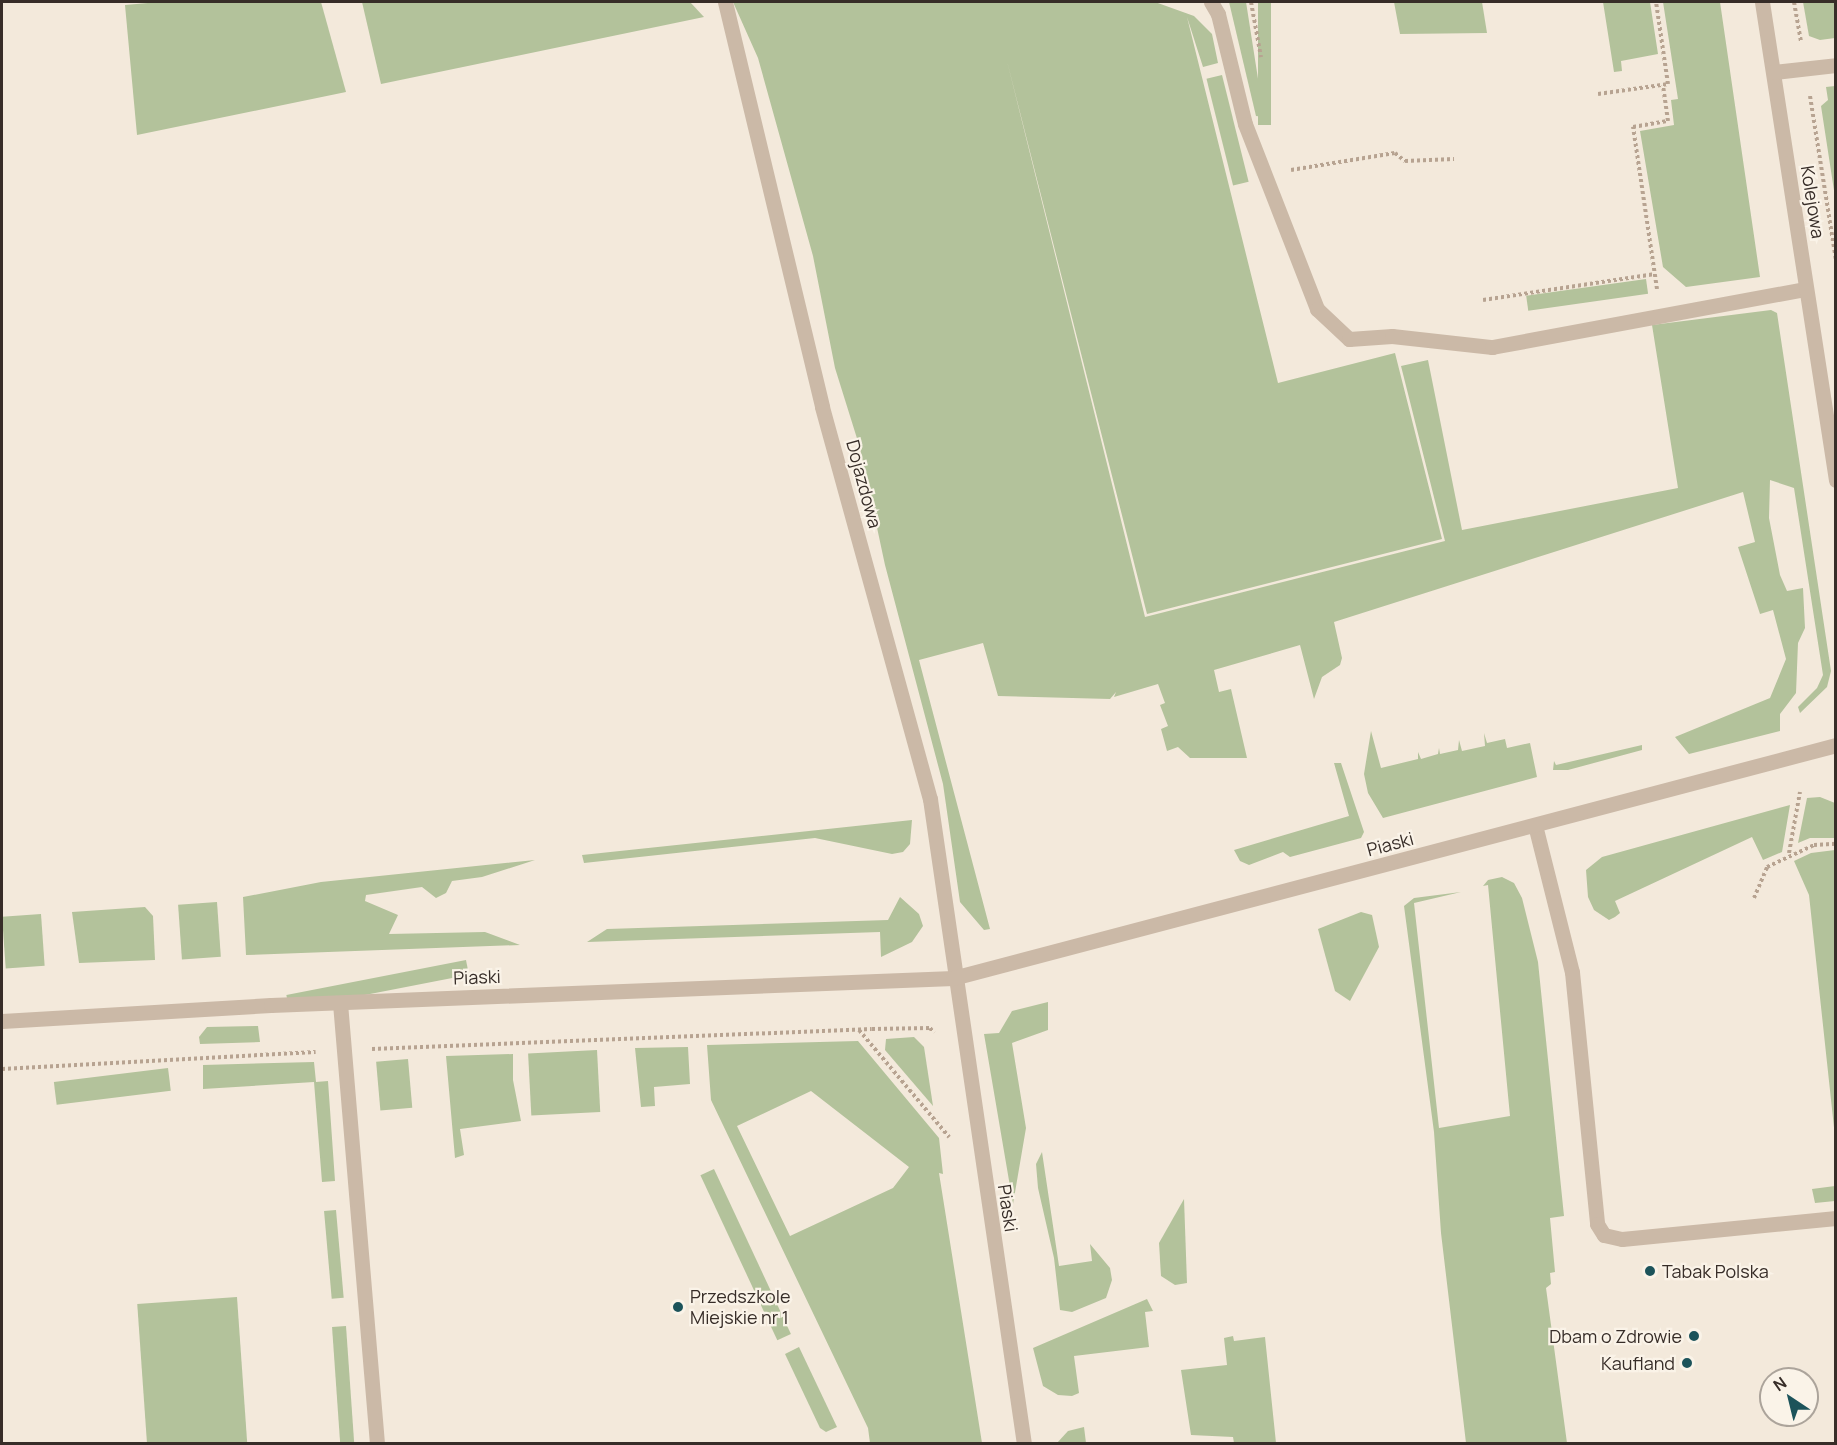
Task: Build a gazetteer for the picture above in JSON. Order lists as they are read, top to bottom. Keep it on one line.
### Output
{"streets":{"street":["Kolejowa","Dojazdowa","Piaski"]},"crossings":[["Dojazdowa","Piaski"]],"places":["Tabak Polska","Przedszkole Miejskie nr 1","Dbam o Zdrowie","Kaufland"],"north":"top left"}
